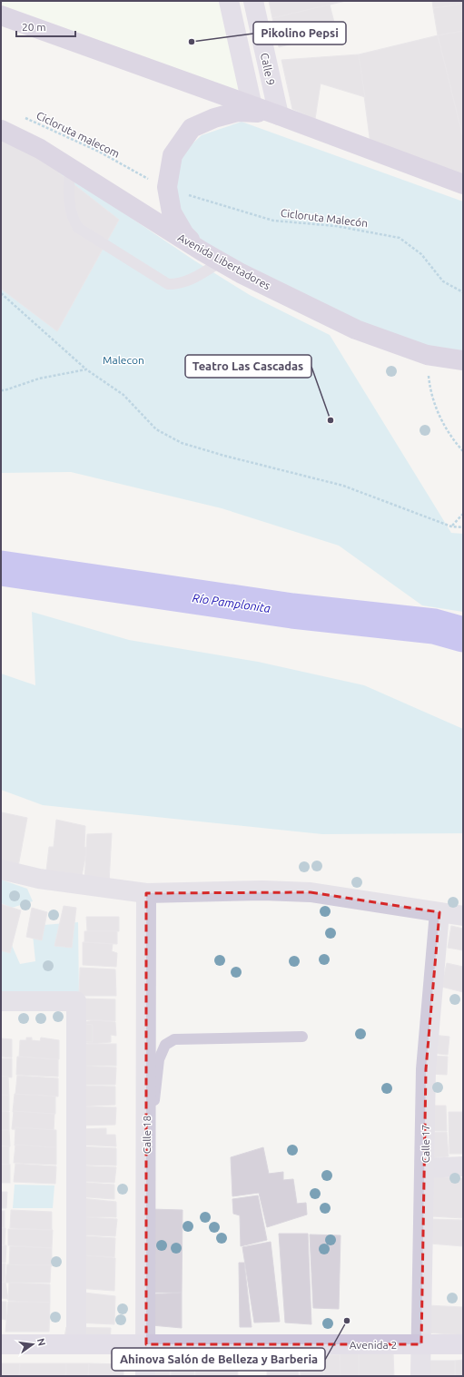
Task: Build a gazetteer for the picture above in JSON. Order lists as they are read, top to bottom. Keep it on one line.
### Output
{"streets":{"main road":["Calle 9","Avenida Libertadores","Avenida 2"],"street":["Calle 18","Calle 17"],"path":["Cicloruta malecom","Cicloruta Malecón"]},"crossings":[["Calle 18","Avenida 2"],["Calle 17","Avenida 2"]],"water":["Río Pamplonita"],"parks":["Malecon"],"places":["Pikolino Pepsi","Teatro Las Cascadas","Ahinova Salón de Belleza y Barberia"],"scale_bar":"20 m","north":"right"}
